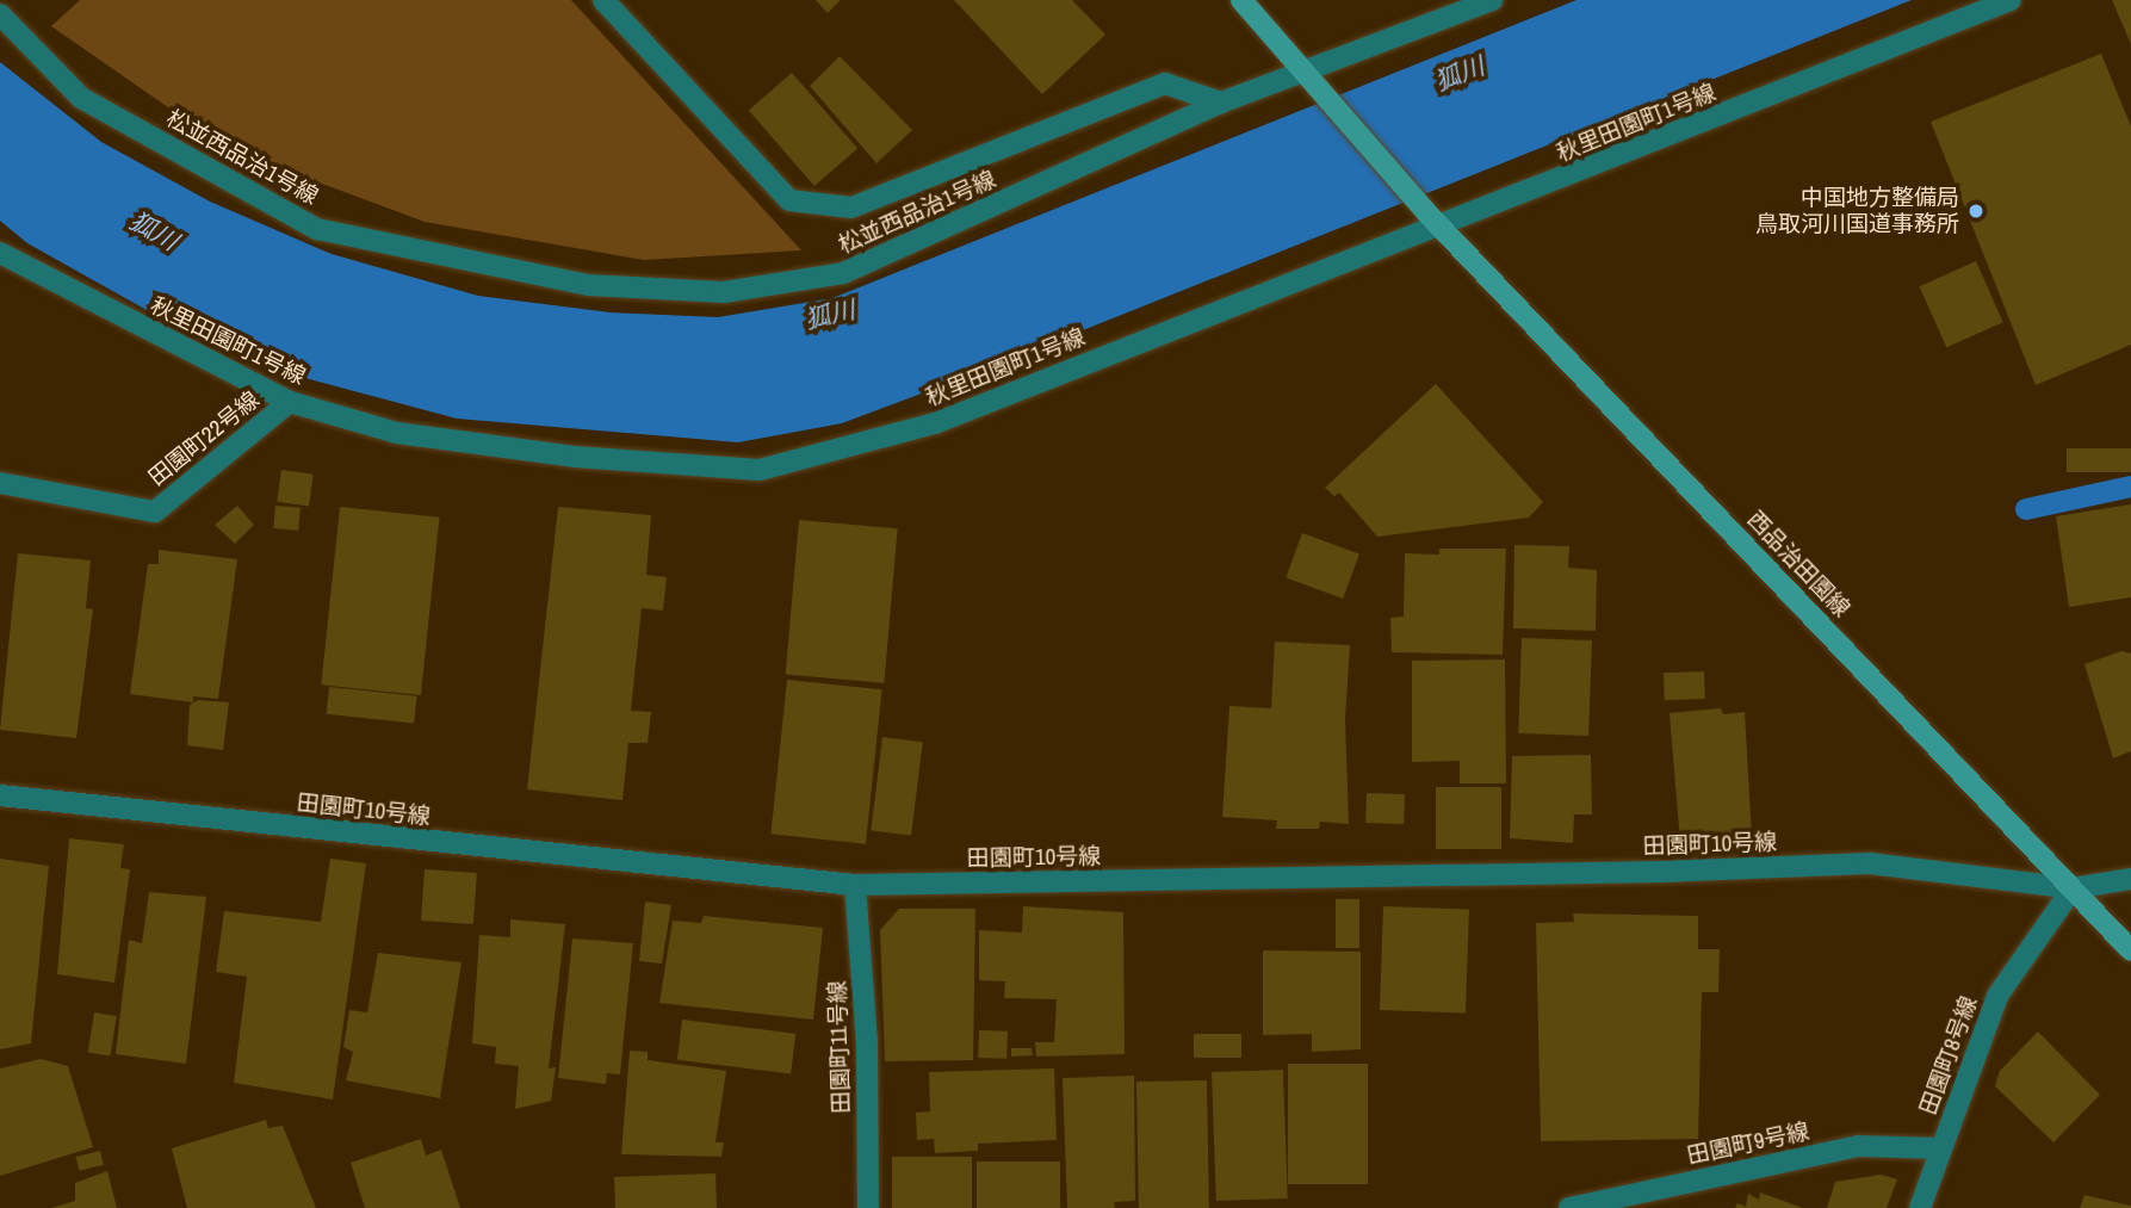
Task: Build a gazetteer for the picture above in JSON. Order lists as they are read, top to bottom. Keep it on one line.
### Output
{"streets":{"street":["秋里田園町1号線","松並西品治1号線","田園町22号線","西品治田園線","田園町10号線","田園町11号線","田園町8号線","田園町9号線"]},"crossings":[["秋里田園町1号線","田園町22号線"],["秋里田園町1号線","西品治田園線"],["松並西品治1号線","西品治田園線"],["西品治田園線","田園町10号線"],["西品治田園線","田園町8号線"],["田園町10号線","田園町11号線"],["田園町10号線","田園町8号線"],["田園町8号線","田園町9号線"]],"water":["狐川"],"places":["中国地方整備局 鳥取河川国道事務所"]}
